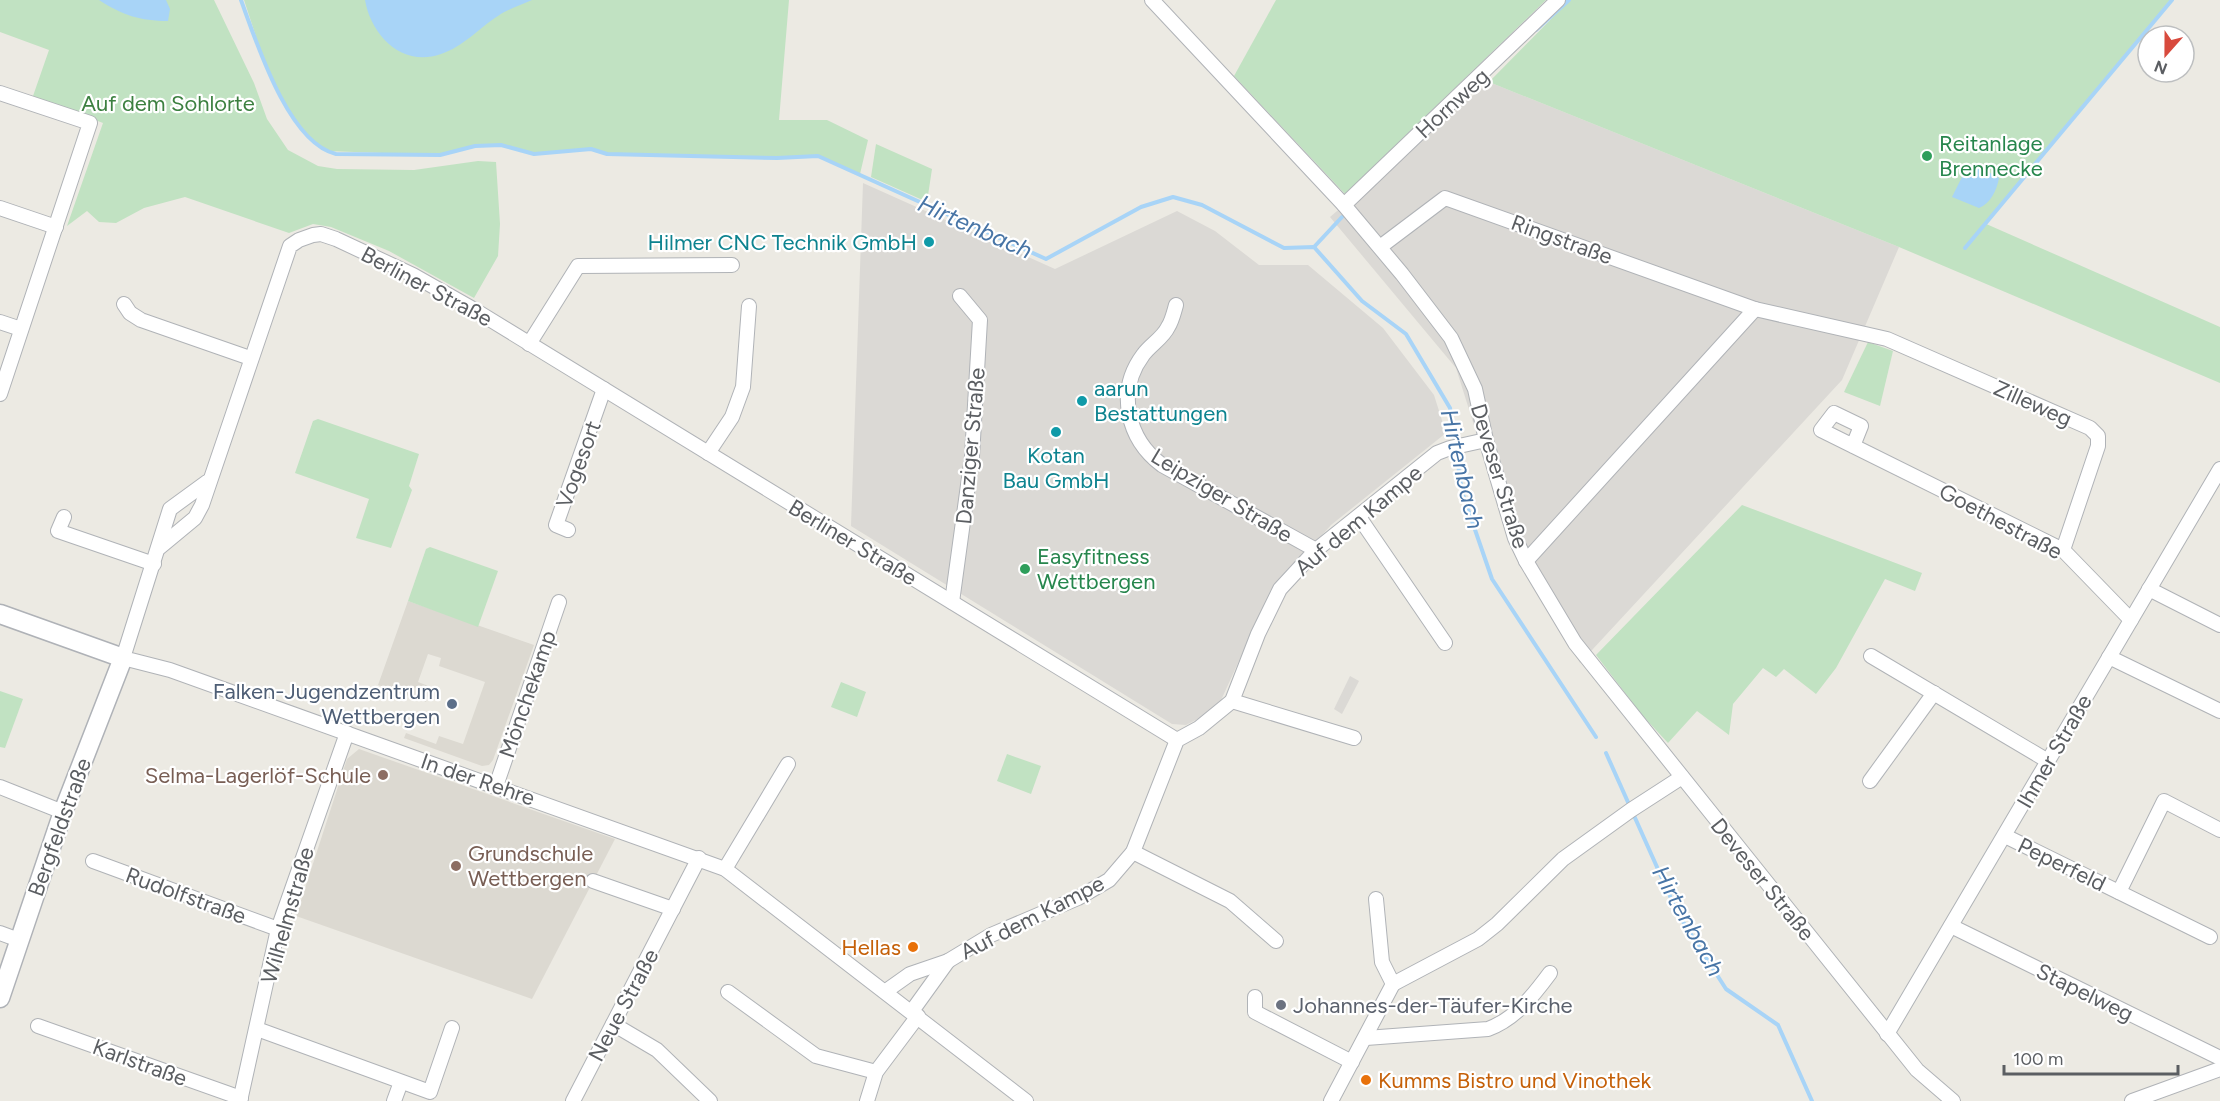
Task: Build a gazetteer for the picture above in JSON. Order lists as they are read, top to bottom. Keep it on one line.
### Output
{"streets":{"street":["Hornweg","Ringstraße","Berliner Straße","Zilleweg","Danziger Straße","Vogesort","Deveser Straße","Leipziger Straße","Auf dem Kampe","Goethestraße","Mönchekamp","Ihmer Straße","In der Rehre","Bergfeldstraße","Peperfeld","Rudolfstraße","Wilhelmstraße","Stapelweg","Neue Straße","Karlstraße"]},"crossings":[["Hornweg","Deveser Straße"],["Ringstraße","Zilleweg"],["Ringstraße","Deveser Straße"],["Berliner Straße","Danziger Straße"],["Berliner Straße","Vogesort"],["Berliner Straße","Auf dem Kampe"],["Zilleweg","Goethestraße"],["Deveser Straße","Auf dem Kampe"],["Deveser Straße","Ihmer Straße"],["Leipziger Straße","Auf dem Kampe"],["Auf dem Kampe","In der Rehre"],["Goethestraße","Ihmer Straße"],["Mönchekamp","In der Rehre"],["Ihmer Straße","Peperfeld"],["Ihmer Straße","Stapelweg"],["In der Rehre","Bergfeldstraße"],["In der Rehre","Wilhelmstraße"],["In der Rehre","Neue Straße"],["Rudolfstraße","Wilhelmstraße"],["Wilhelmstraße","Karlstraße"]],"water":["Hirtenbach"],"parks":["Auf dem Sohlorte"],"places":["Reitanlage Brennecke","Hilmer CNC Technik GmbH","aarun Bestattungen","Kotan Bau GmbH","Easyfitness Wettbergen","Falken-Jugendzentrum Wettbergen","Selma-Lagerlöf-Schule","Grundschule Wettbergen","Hellas","Johannes-der-Täufer-Kirche","Kumms Bistro und Vinothek"],"scale_bar":"100 m","north":"bottom"}
